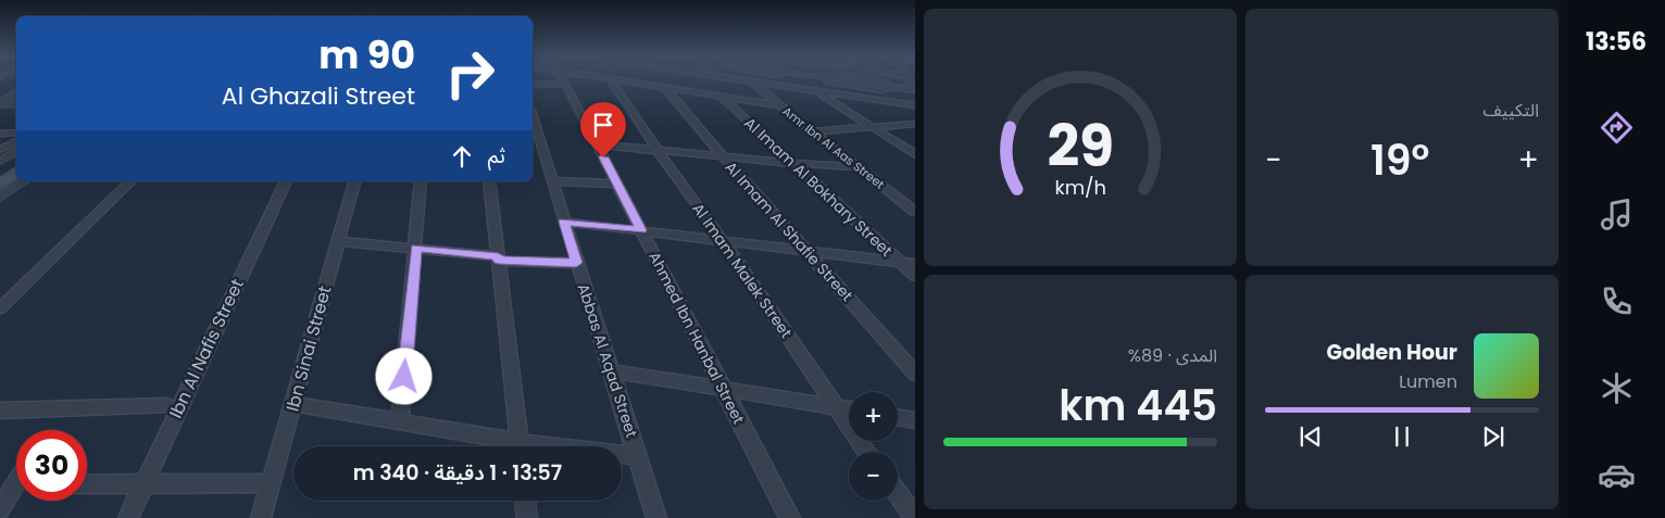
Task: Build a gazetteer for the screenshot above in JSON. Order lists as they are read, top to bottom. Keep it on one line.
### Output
{"streets":{"street":["Amr Ibn Al Aas Street","Al Imam Al Bokhary Street","Al Imam Al Shafie Street","Al Imam Malek Street","Ahmed Ibn Hanbal Street","Ibn Al Nafis Street","Ibn Sinai Street","Abbas Al Aqad Street"]},"page":{"tabs":"13:56","tile":["التكييف",["المدى · 89%","445 km"]],"turn":["90 m","Al Ghazali Street"],"then":"ثم","heat":["−","19°","+"],"song":["Golden Hour","Lumen"],"map_buttons":["+","−"],"limit":"30","trip":"13:57 · 1 دقيقة · 340 m","gauge":["29","km/h"]}}
